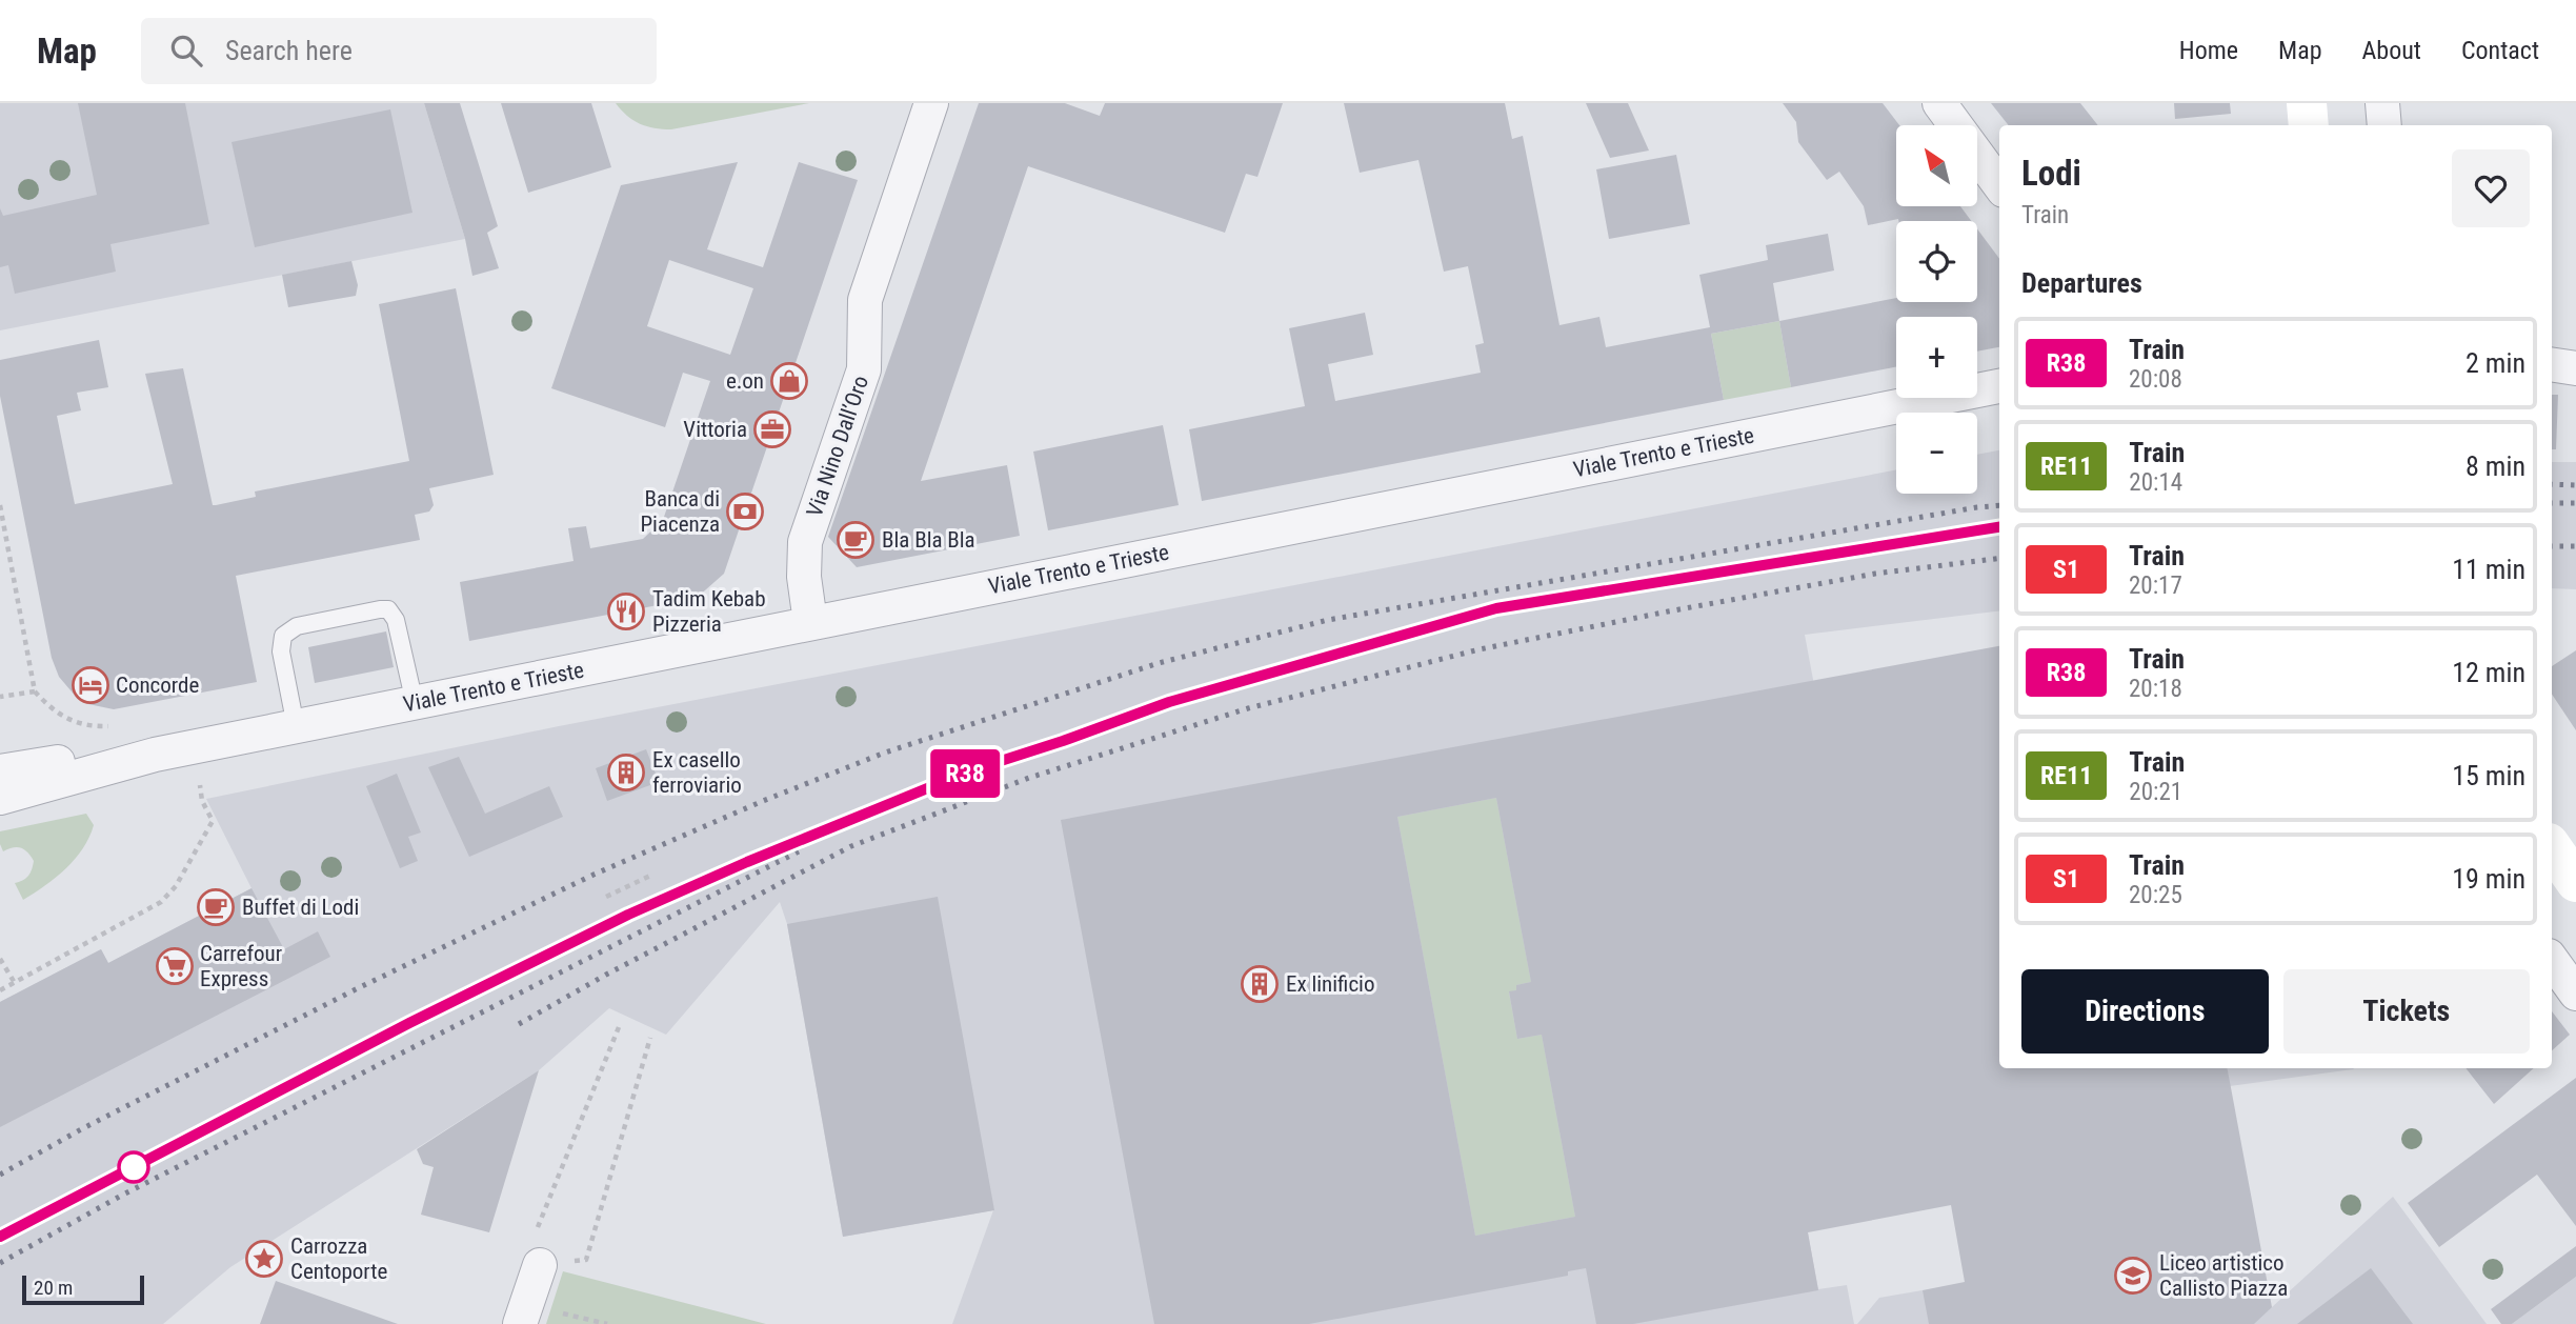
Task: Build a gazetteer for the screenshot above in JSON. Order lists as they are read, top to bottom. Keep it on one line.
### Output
{"streets":{"street":["Via Nino Dall’Oro","Viale Trento e Trieste"]},"crossings":[["Via Nino Dall’Oro","Viale Trento e Trieste"]],"places":{"shop":["e.on"],"office":["Vittoria"],"bank":["Banca di Piacenza"],"cafe":["Bla Bla Bla","Buffet di Lodi"],"restaurant":["Tadim Kebab Pizzeria"],"hotel":["Concorde"],"building":["Ex casello ferroviario","Ex linificio"],"supermarket":["Carrefour Express"],"place":["Carrozza Centoporte"],"school or university":["Liceo artistico Callisto Piazza"]},"scale_bar":"20 m","north":"top left","page":{"header":"Map","search":"Search here","nav":["Home","Map","About","Contact"],"on_map":"R38","map_buttons":["+","−"],"heading":[["Lodi","Train"],"Departures"],"list":[{"mark":"R38","name":"Train","note":"20:08","value":"2 min"},{"mark":"RE11","name":"Train","note":"20:14","value":"8 min"},{"mark":"S1","name":"Train","note":"20:17","value":"11 min"},{"mark":"R38","name":"Train","note":"20:18","value":"12 min"},{"mark":"RE11","name":"Train","note":"20:21","value":"15 min"},{"mark":"S1","name":"Train","note":"20:25","value":"19 min"}],"buttons":["Directions","Tickets"],"scale":"20 m"}}
